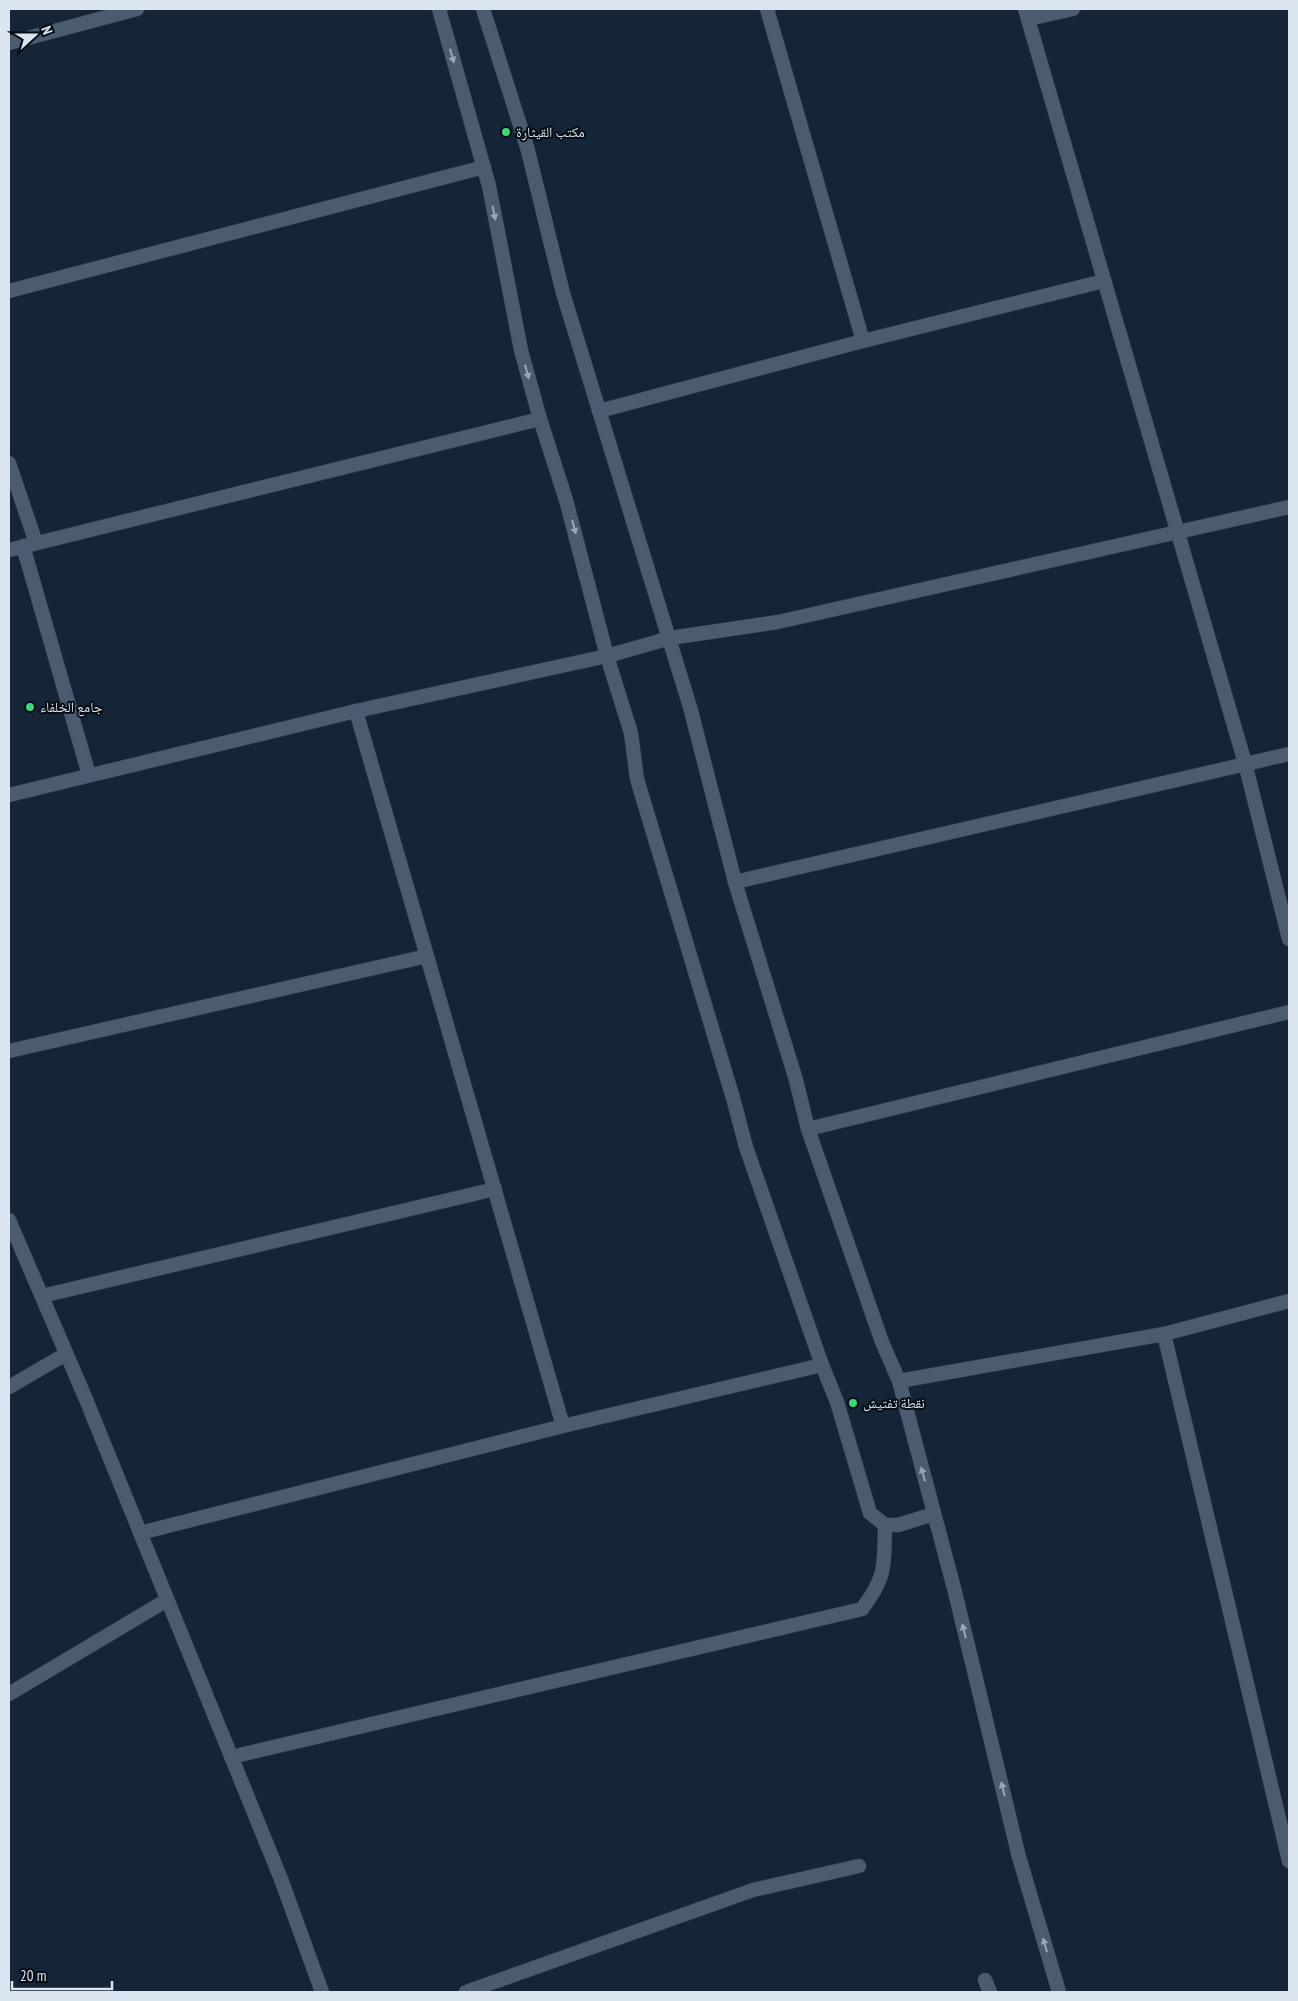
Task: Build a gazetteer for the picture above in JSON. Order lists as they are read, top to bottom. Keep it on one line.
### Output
{"places":["مكتب القيثارة","جامع الخلفاء","نقطة تفتيش"],"scale_bar":"20 m","north":"right"}
